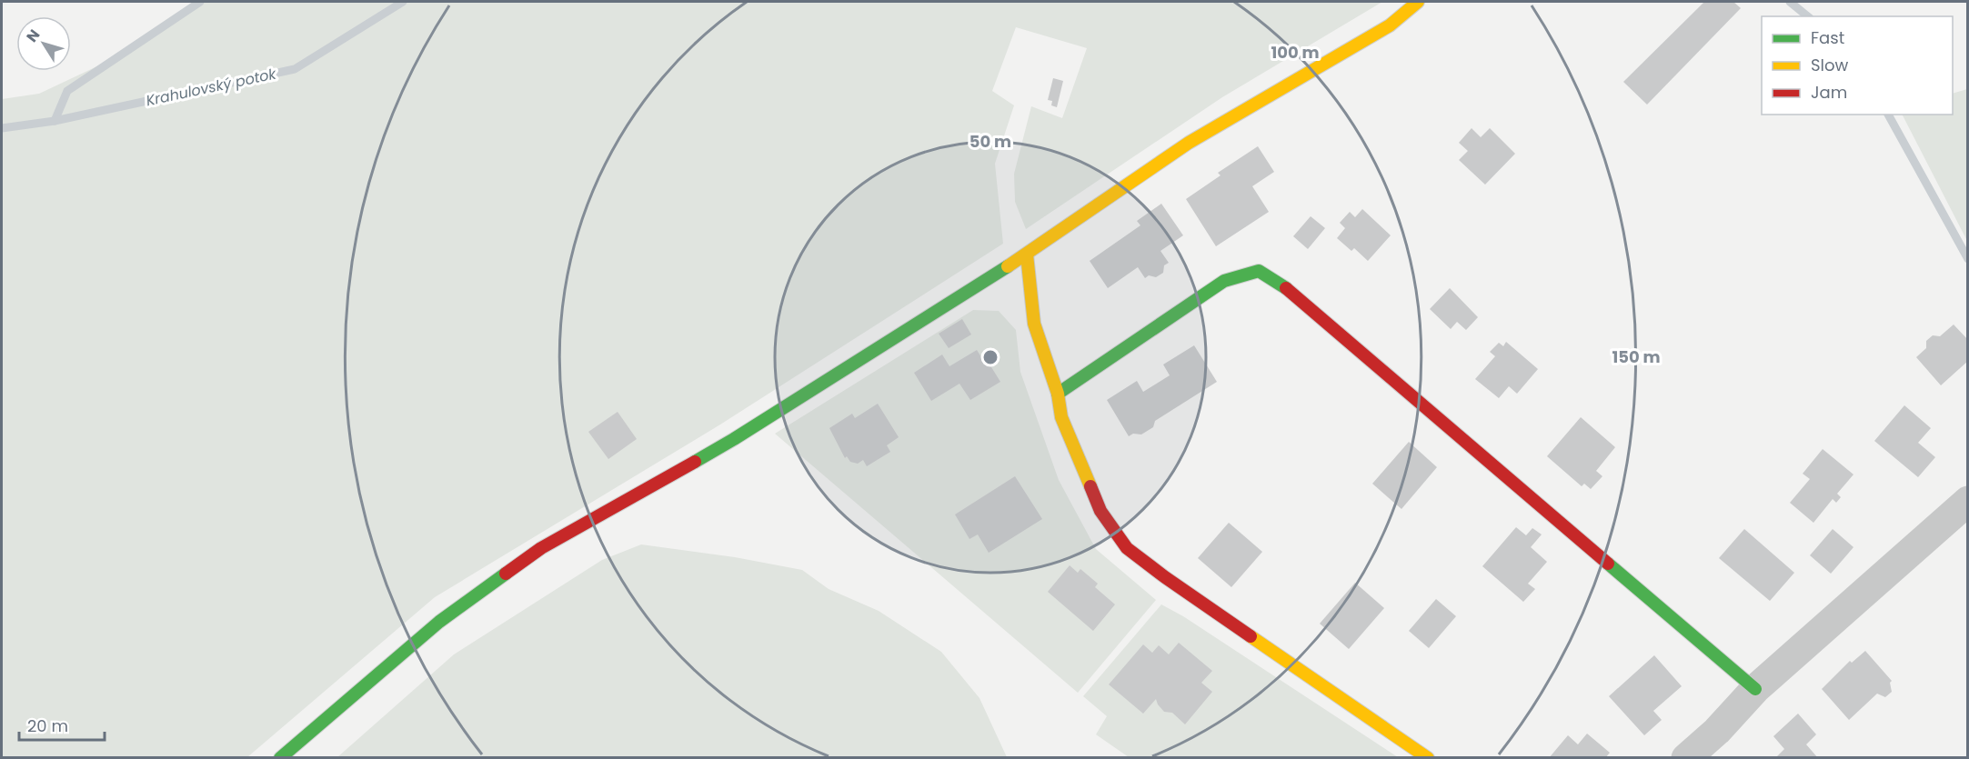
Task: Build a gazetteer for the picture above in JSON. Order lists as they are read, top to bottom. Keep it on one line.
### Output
{"water":["Krahulovský potok"],"legend":["Fast","Slow","Jam"],"scale_bar":"20 m","north":"top left","rings":["100 m","50 m","150 m"]}
